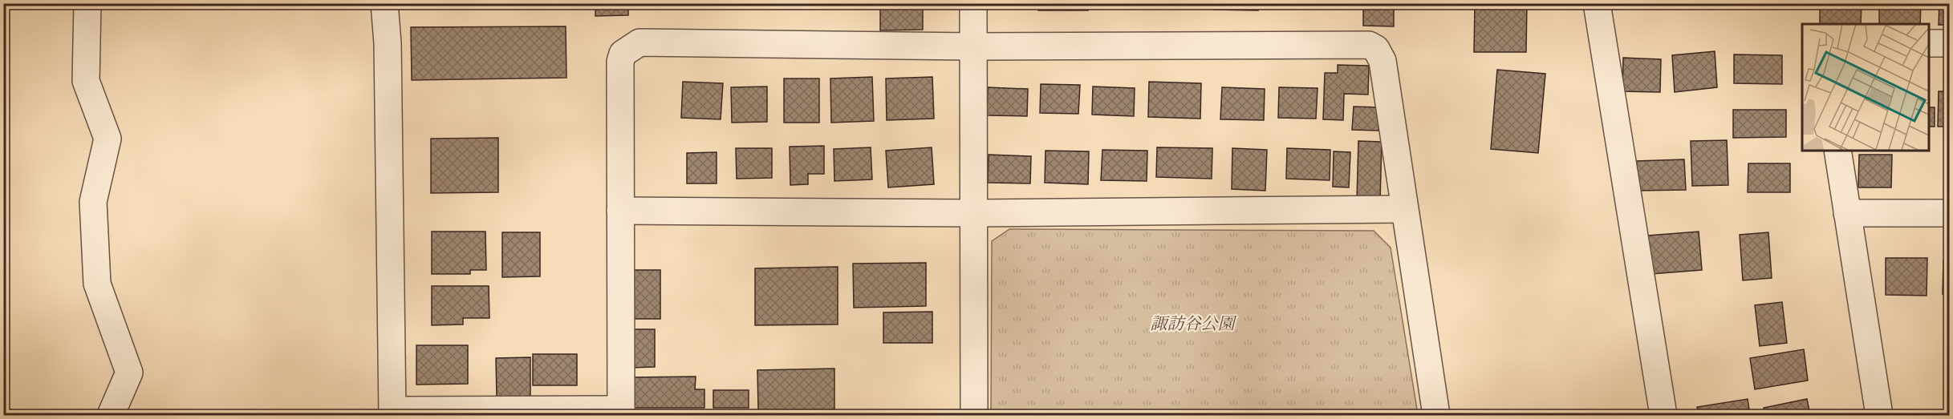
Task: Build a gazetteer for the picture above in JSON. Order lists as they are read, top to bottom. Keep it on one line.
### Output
{"parks":["諏訪谷公園"]}
